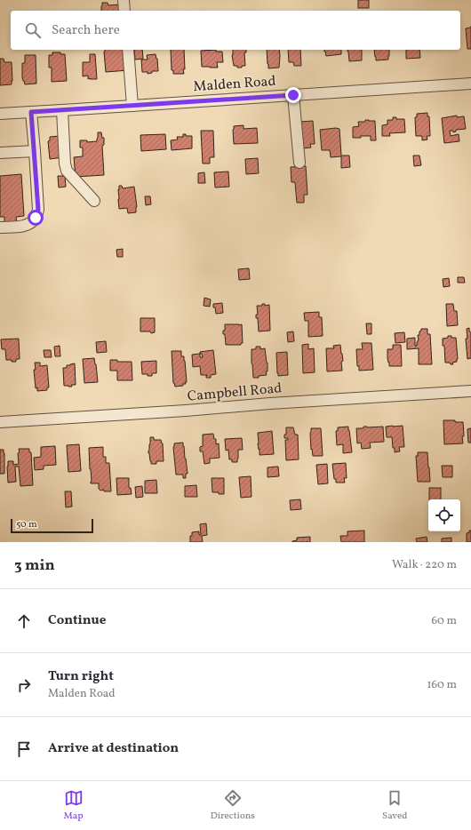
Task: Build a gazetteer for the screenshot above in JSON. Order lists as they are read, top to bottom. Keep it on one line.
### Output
{"streets":{"street":["Malden Road","Campbell Road"]},"scale_bar":"50 m","page":{"search":"Search here","scale":"50 m","heading":["3 min","Walk · 220 m"],"list":[["Continue","60 m"],["Turn right","Malden Road","160 m"],"Arrive at destination"],"nav":["Map","Directions","Saved"]}}
